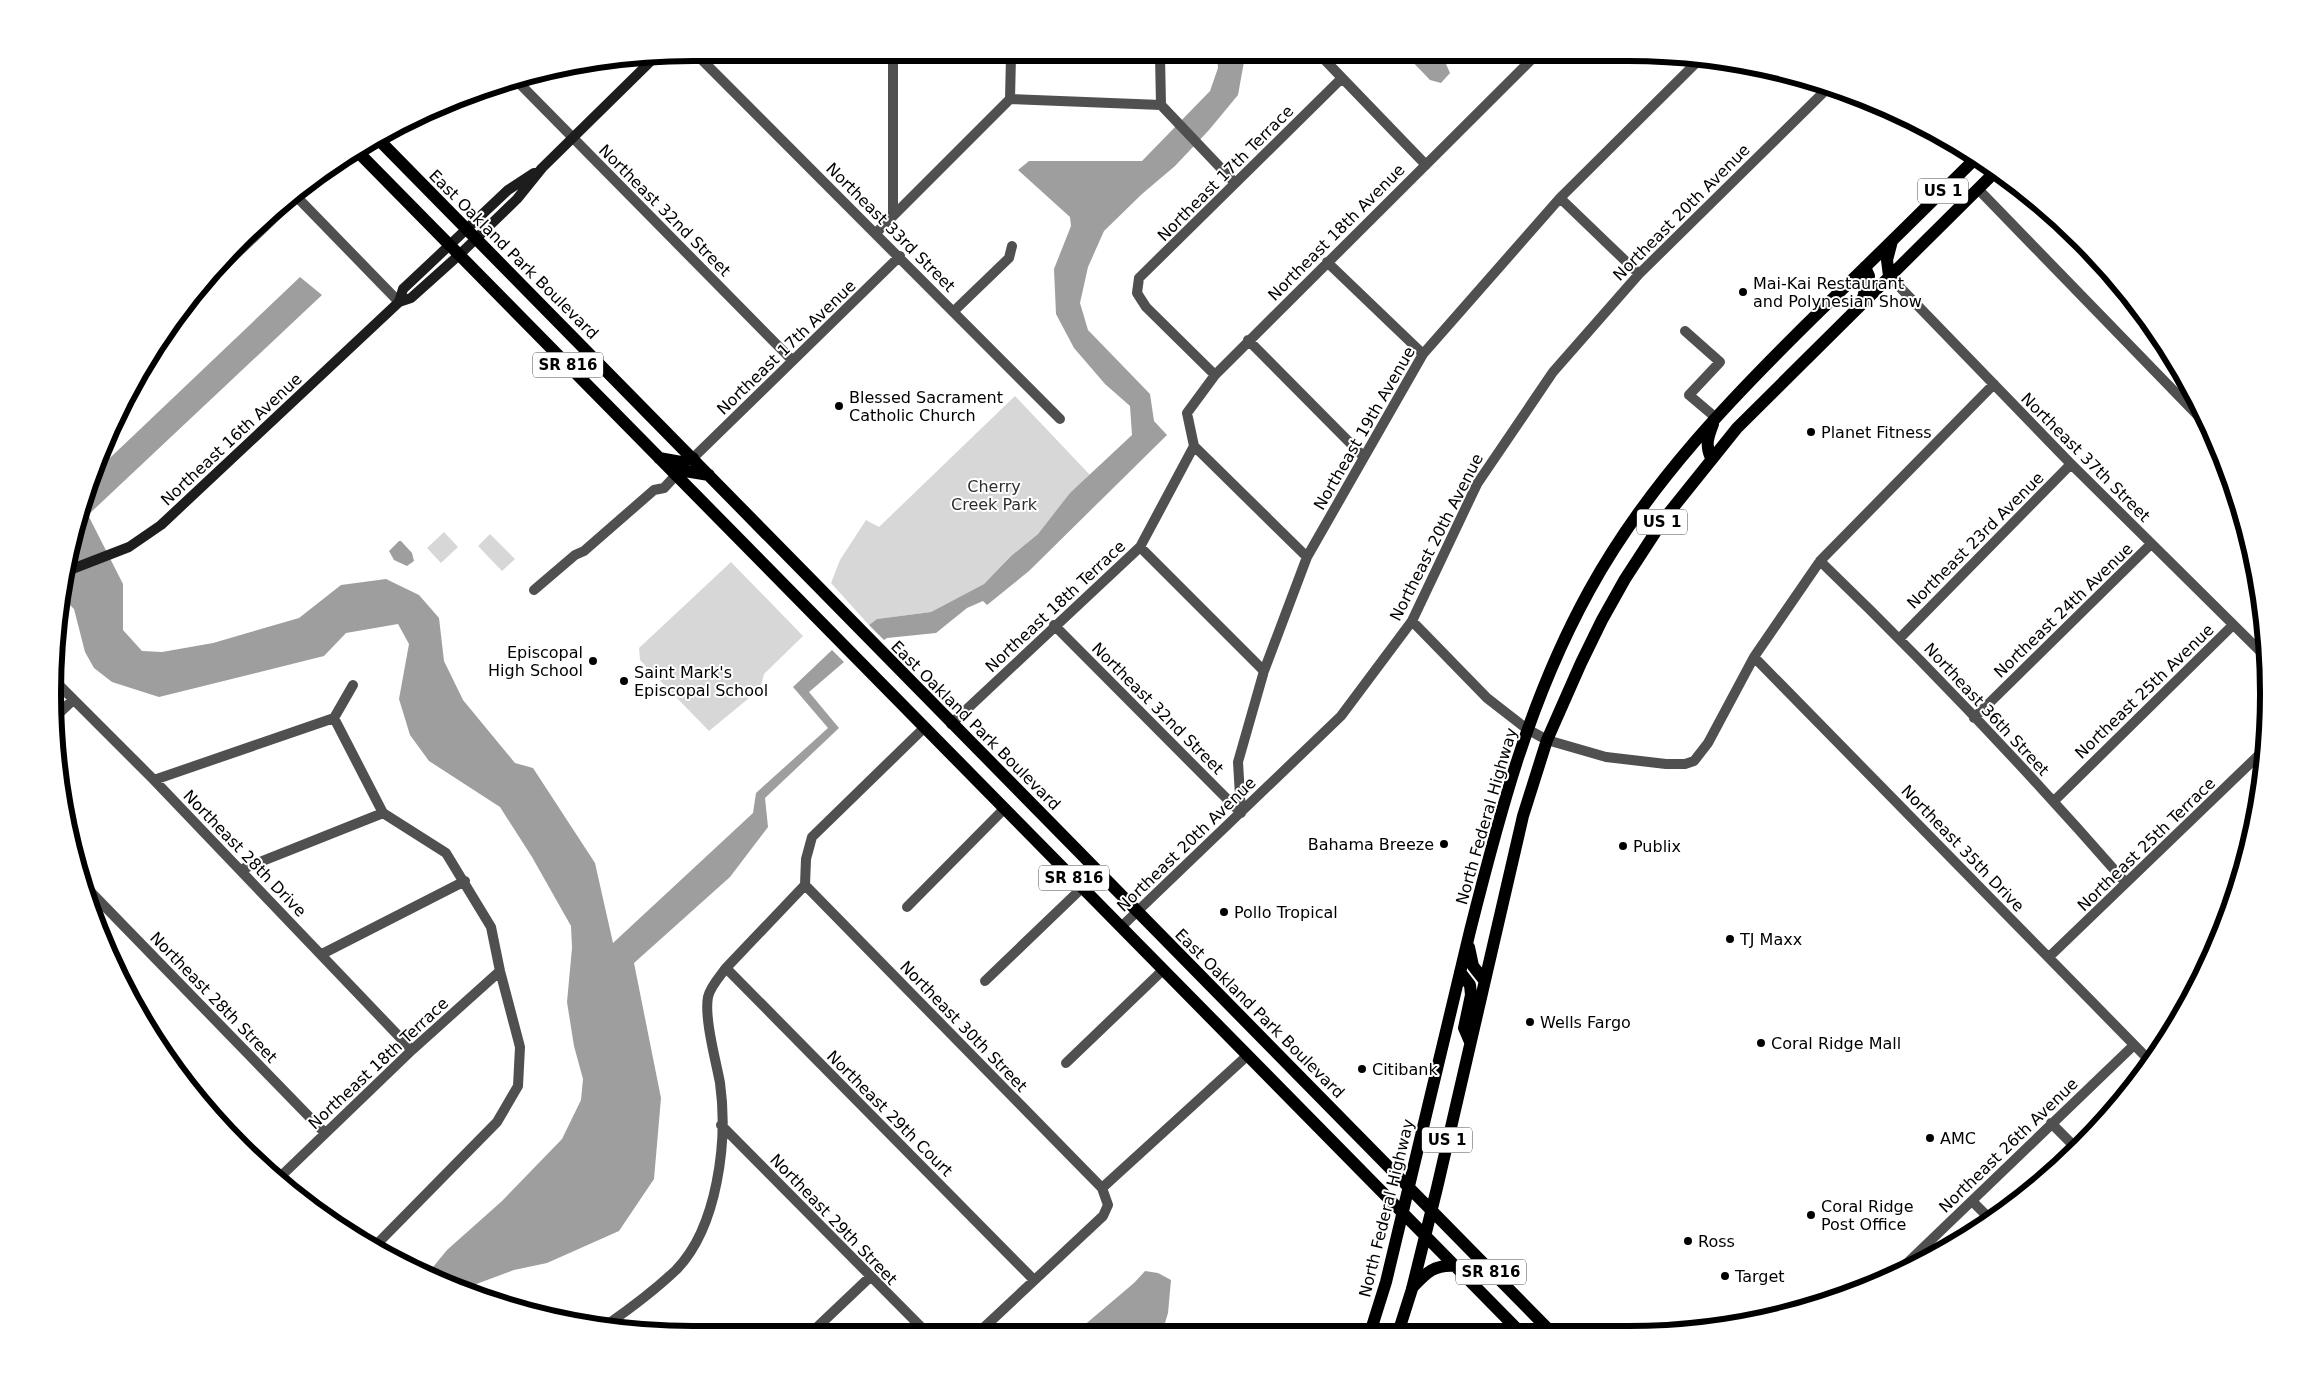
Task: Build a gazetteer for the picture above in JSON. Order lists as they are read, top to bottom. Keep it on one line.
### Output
{"streets":{"main road":["US 1","East Oakland Park Boulevard","SR 816","North Federal Highway"],"street":["Northeast 17th Terrace","Northeast 32nd Street","Northeast 20th Avenue","Northeast 33rd Street","Northeast 18th Avenue","Northeast 17th Avenue","Northeast 19th Avenue","Northeast 16th Avenue","Northeast 37th Street","Northeast 23rd Avenue","Northeast 18th Terrace","Northeast 24th Avenue","Northeast 25th Avenue","Northeast 36th Street","Northeast 25th Terrace","Northeast 35th Drive","Northeast 28th Drive","Northeast 28th Street","Northeast 30th Street","Northeast 29th Court","Northeast 26th Avenue","Northeast 29th Street"]},"crossings":[["Northeast 17th Terrace","Northeast 18th Avenue"],["US 1","East Oakland Park Boulevard"],["US 1","SR 816"],["US 1","Northeast 37th Street"],["Northeast 32nd Street","Northeast 20th Avenue"],["Northeast 32nd Street","Northeast 17th Avenue"],["Northeast 32nd Street","Northeast 19th Avenue"],["Northeast 32nd Street","Northeast 16th Avenue"],["Northeast 32nd Street","Northeast 18th Terrace"],["Northeast 20th Avenue","East Oakland Park Boulevard"],["Northeast 20th Avenue","SR 816"],["Northeast 20th Avenue","Northeast 19th Avenue"],["Northeast 33rd Street","Northeast 17th Avenue"],["Northeast 18th Avenue","Northeast 18th Terrace"],["East Oakland Park Boulevard","Northeast 17th Avenue"],["East Oakland Park Boulevard","Northeast 16th Avenue"],["East Oakland Park Boulevard","Northeast 18th Terrace"],["East Oakland Park Boulevard","North Federal Highway"],["SR 816","Northeast 16th Avenue"],["SR 816","North Federal Highway"],["Northeast 37th Street","Northeast 23rd Avenue"],["Northeast 37th Street","Northeast 24th Avenue"],["Northeast 37th Street","Northeast 25th Avenue"],["Northeast 23rd Avenue","Northeast 36th Street"],["Northeast 18th Terrace","Northeast 28th Drive"],["Northeast 18th Terrace","Northeast 28th Street"],["Northeast 24th Avenue","Northeast 36th Street"],["Northeast 25th Avenue","Northeast 36th Street"],["Northeast 36th Street","Northeast 25th Terrace"],["Northeast 25th Terrace","Northeast 35th Drive"],["Northeast 35th Drive","Northeast 26th Avenue"]],"parks":["Cherry Creek Park"],"places":["Mai-Kai Restaurant and Polynesian Show","Blessed Sacrament Catholic Church","Planet Fitness","Episcopal High School","Saint Mark's Episcopal School","Bahama Breeze","Publix","Pollo Tropical","TJ Maxx","Wells Fargo","Coral Ridge Mall","Citibank","AMC","Coral Ridge Post Office","Ross","Target"]}
